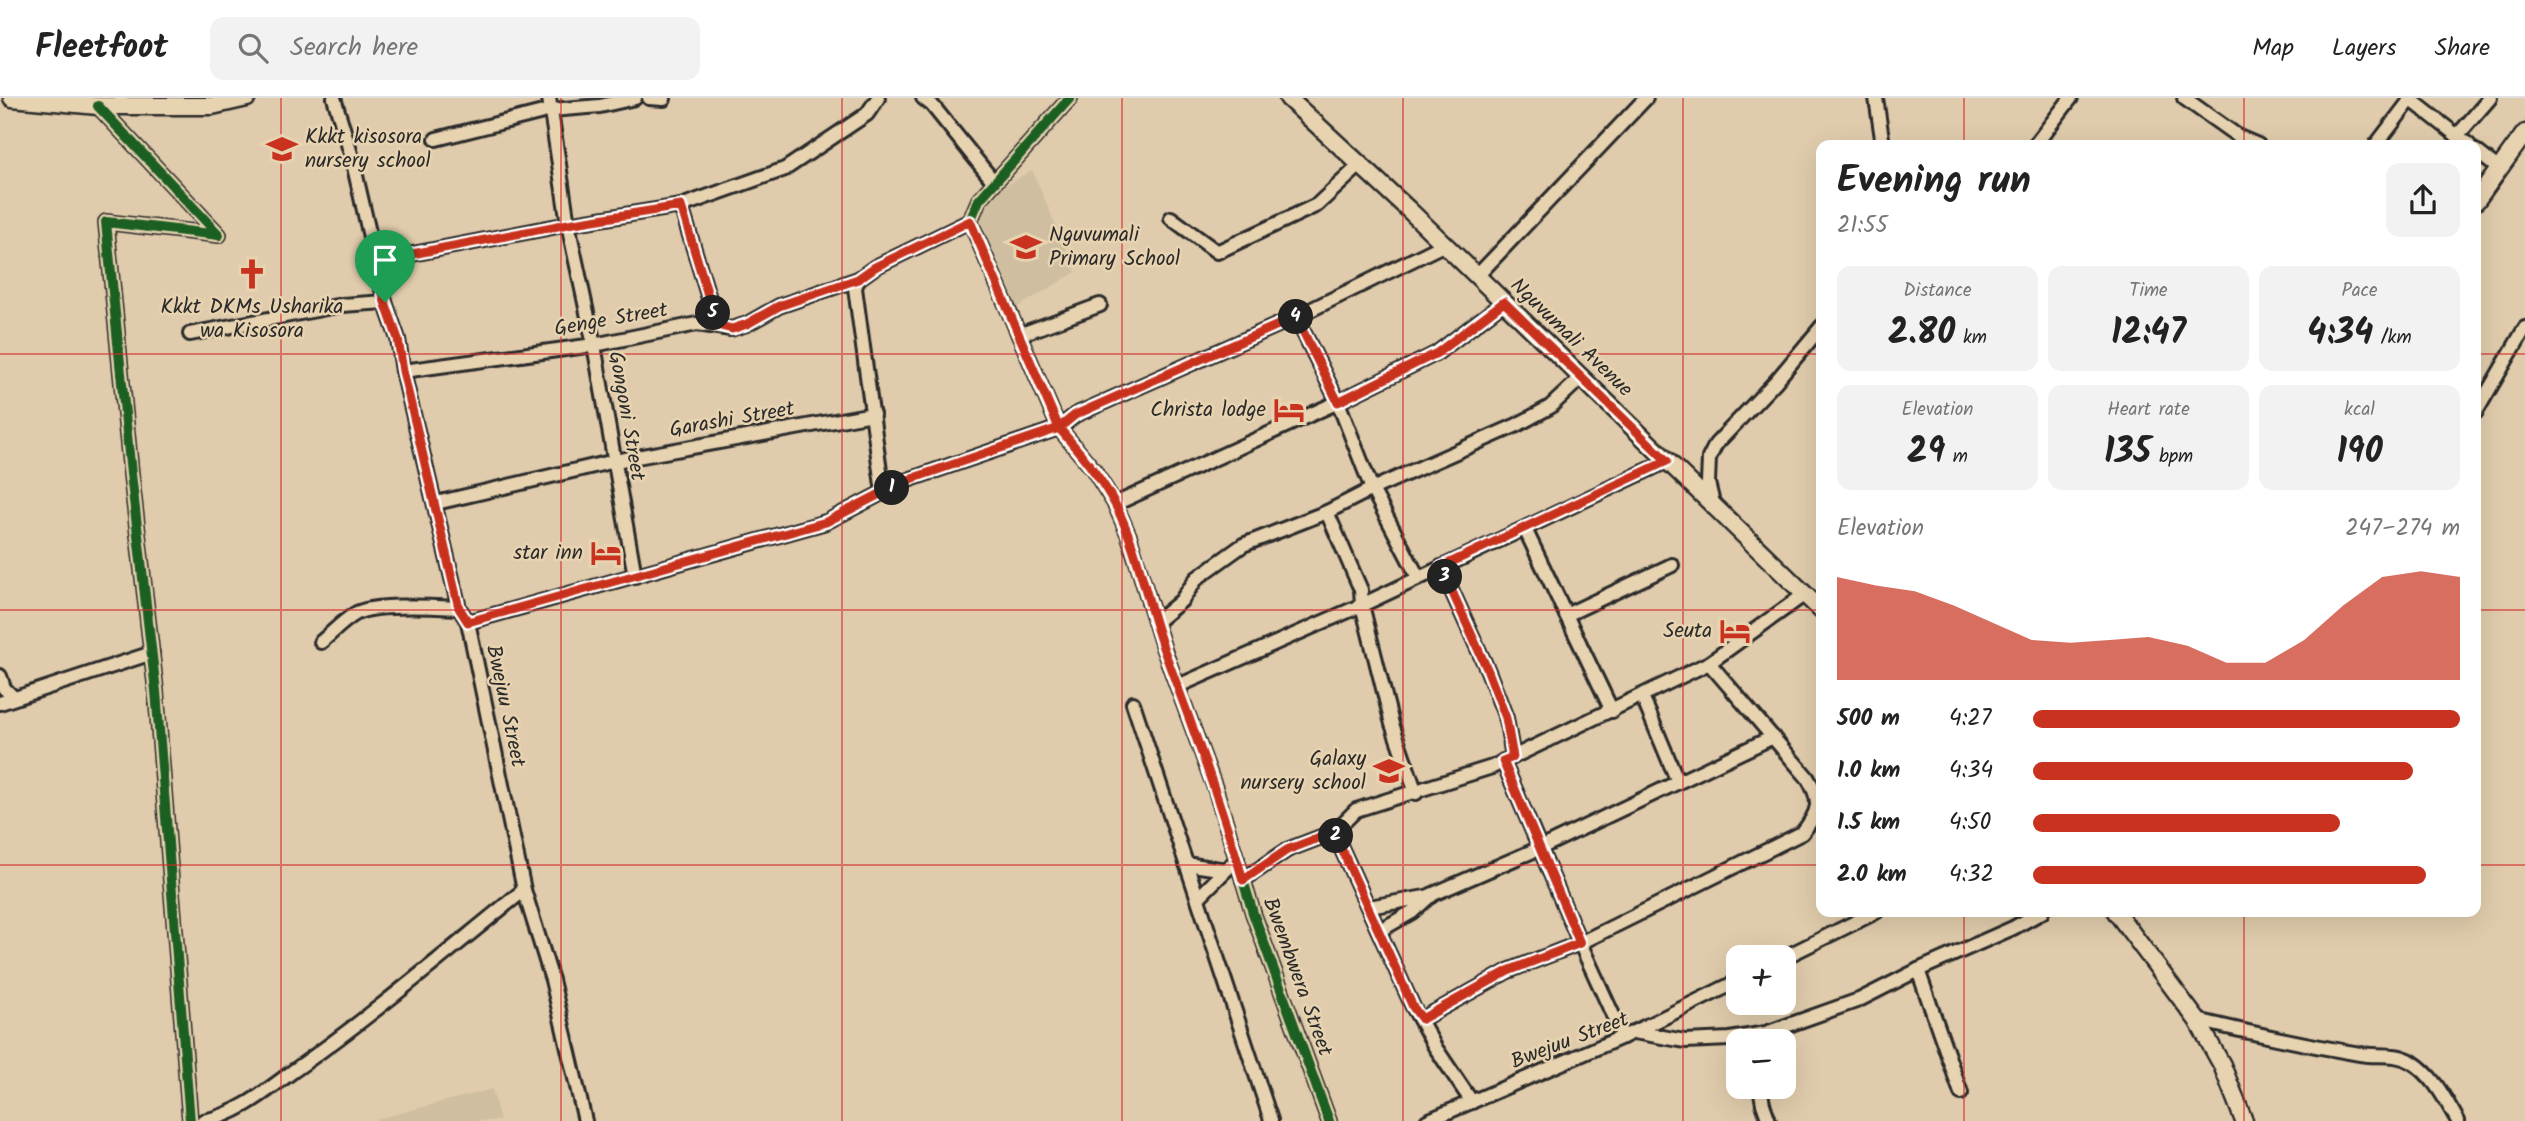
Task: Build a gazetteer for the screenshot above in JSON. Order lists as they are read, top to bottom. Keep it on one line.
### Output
{"streets":{"street":["Genge Street","Nguvumali Avenue","Gongoni Street","Garashi Street","Bwejuu Street","Bwembwera Street"]},"crossings":[["Genge Street","Gongoni Street"],["Genge Street","Bwejuu Street"],["Genge Street","Bwembwera Street"],["Gongoni Street","Garashi Street"],["Garashi Street","Bwejuu Street"]],"places":{"school or university":["Kkkt kisosora nursery school","Nguvumali Primary School","Galaxy nursery school"],"church":["Kkkt DKMs Usharika wa Kisosora"],"hotel":["Christa lodge","star inn","Seuta"]},"page":{"header":"Fleetfoot","search":"Search here","nav":["Map","Layers","Share"],"heading":["Evening run","21:55"],"stats":[["Distance","2.80 km"],["Time","12:47"],["Pace","4:34 /km"],["Elevation","29 m"],["Heart rate","135 bpm"],["kcal","190"]],"pins":["5","4","1","3","2"],"chart":["Elevation","247–274 m"],"list":[{"name":"500 m","note":"4:27"},{"name":"1.0 km","note":"4:34"},{"name":"1.5 km","note":"4:50"},{"name":"2.0 km","note":"4:32"}],"map_buttons":["+","−"]}}
